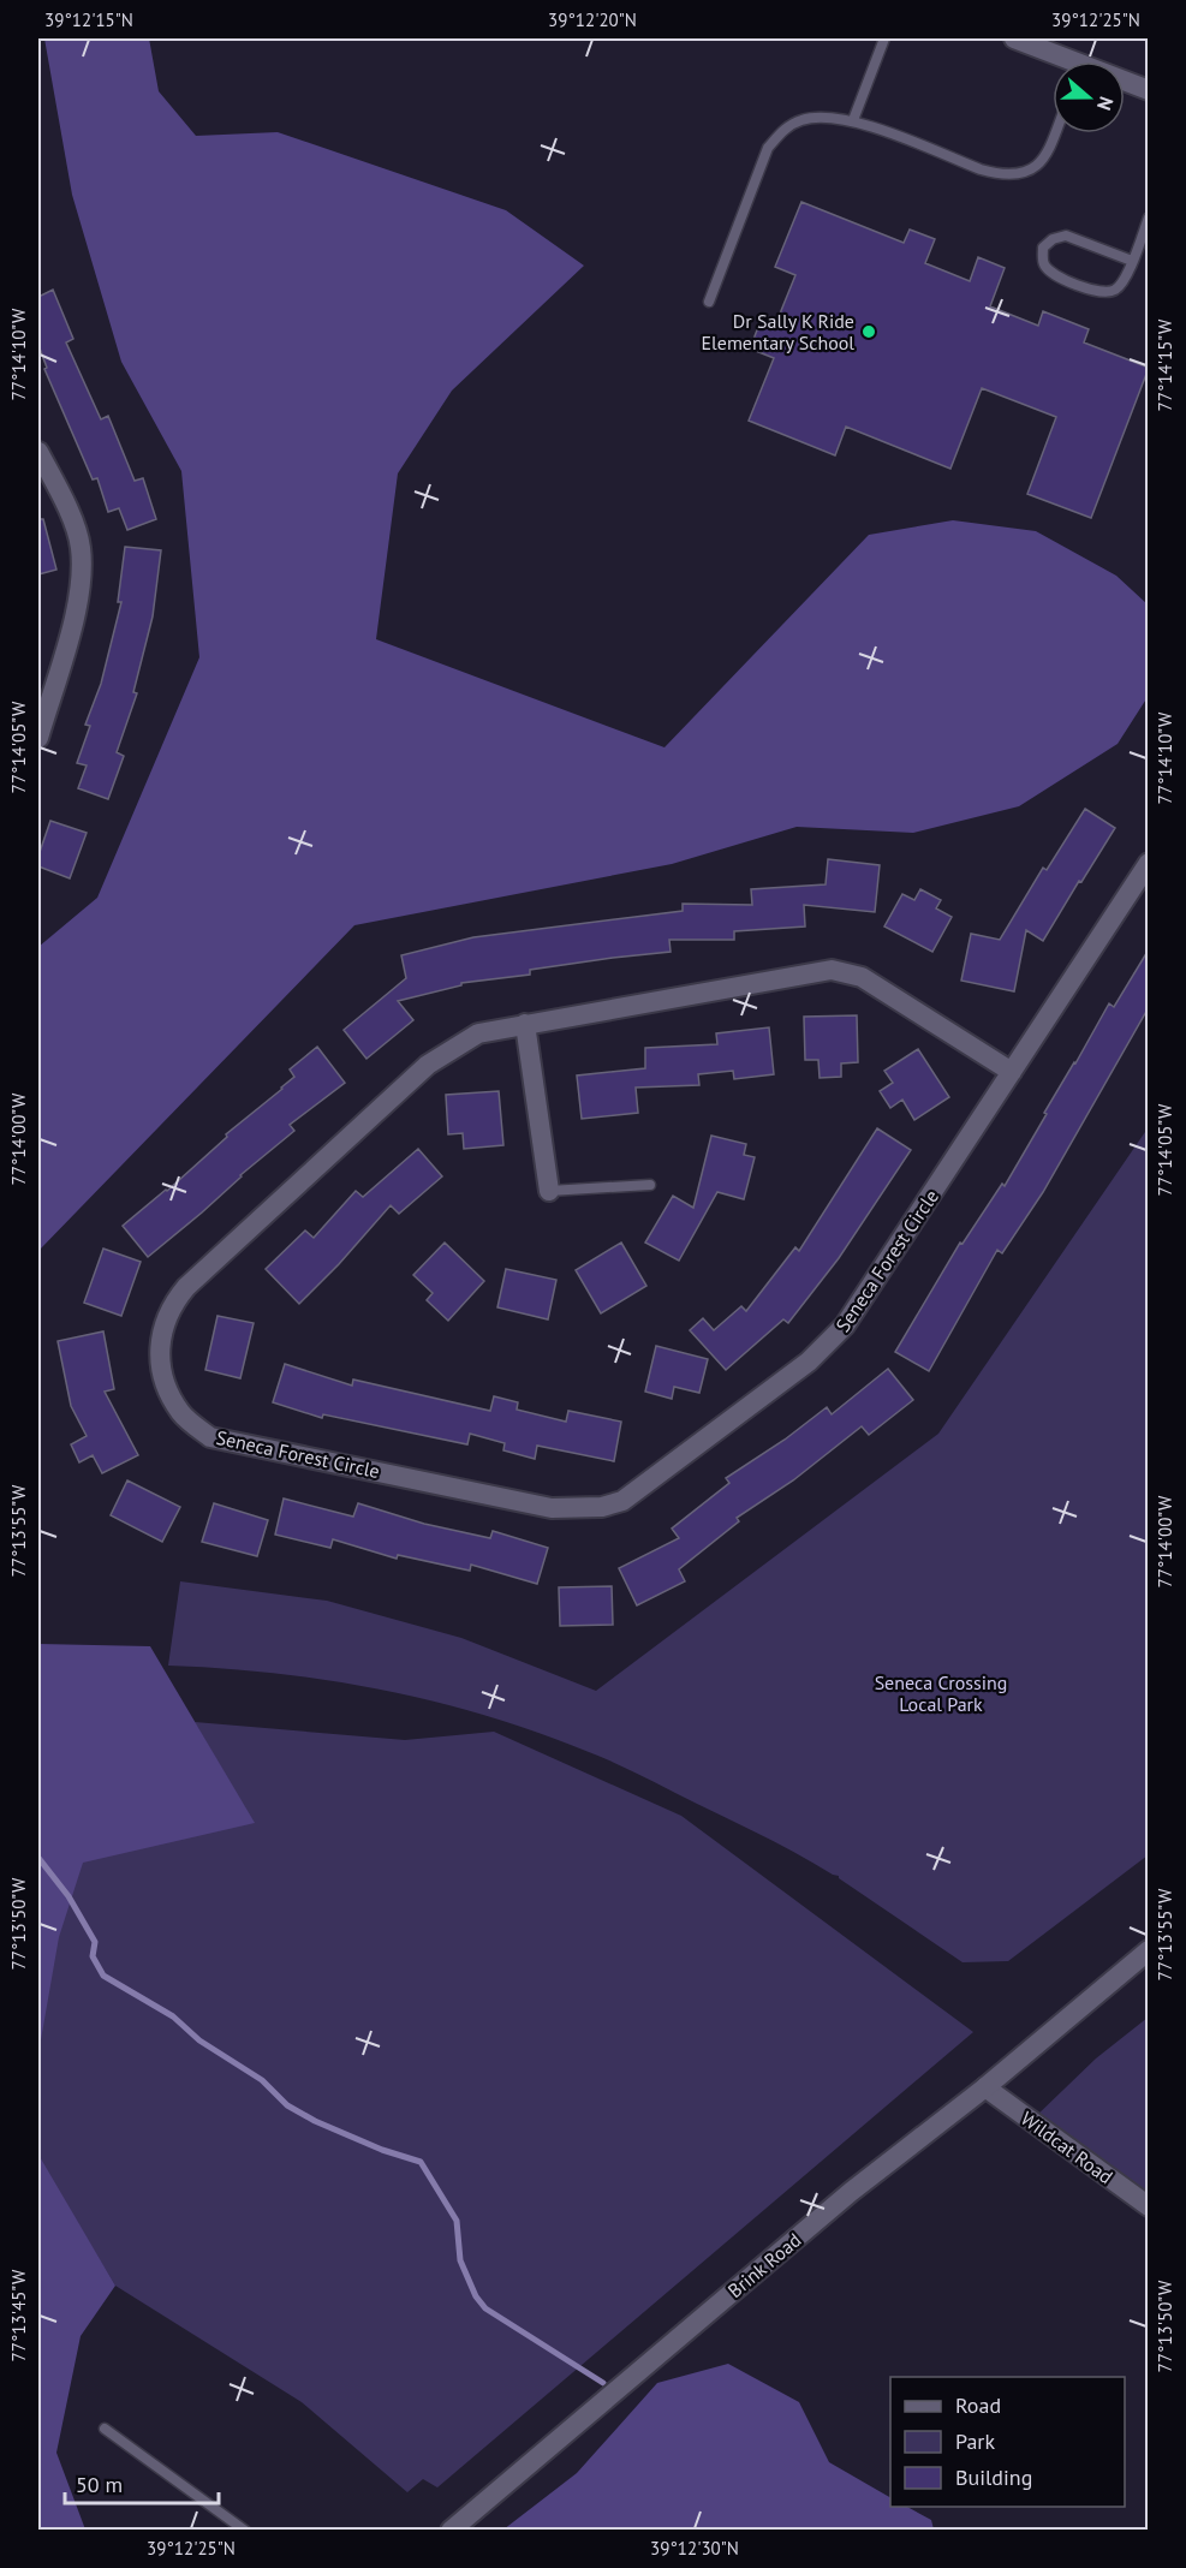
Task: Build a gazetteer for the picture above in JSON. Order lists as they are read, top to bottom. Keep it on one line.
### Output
{"streets":{"street":["Seneca Forest Circle","Wildcat Road","Brink Road"]},"crossings":[["Wildcat Road","Brink Road"]],"parks":["Seneca Crossing Local Park"],"places":["Dr Sally K Ride Elementary School"],"legend":["Road","Park","Building"],"scale_bar":"50 m","north":"right","coordinates":["39°12'15\"N","39°12'20\"N","39°12'25\"N","77°14'10\"W","77°14'15\"W","77°14'05\"W","77°14'00\"W","77°13'55\"W","77°13'50\"W","77°13'45\"W","39°12'30\"N"]}
